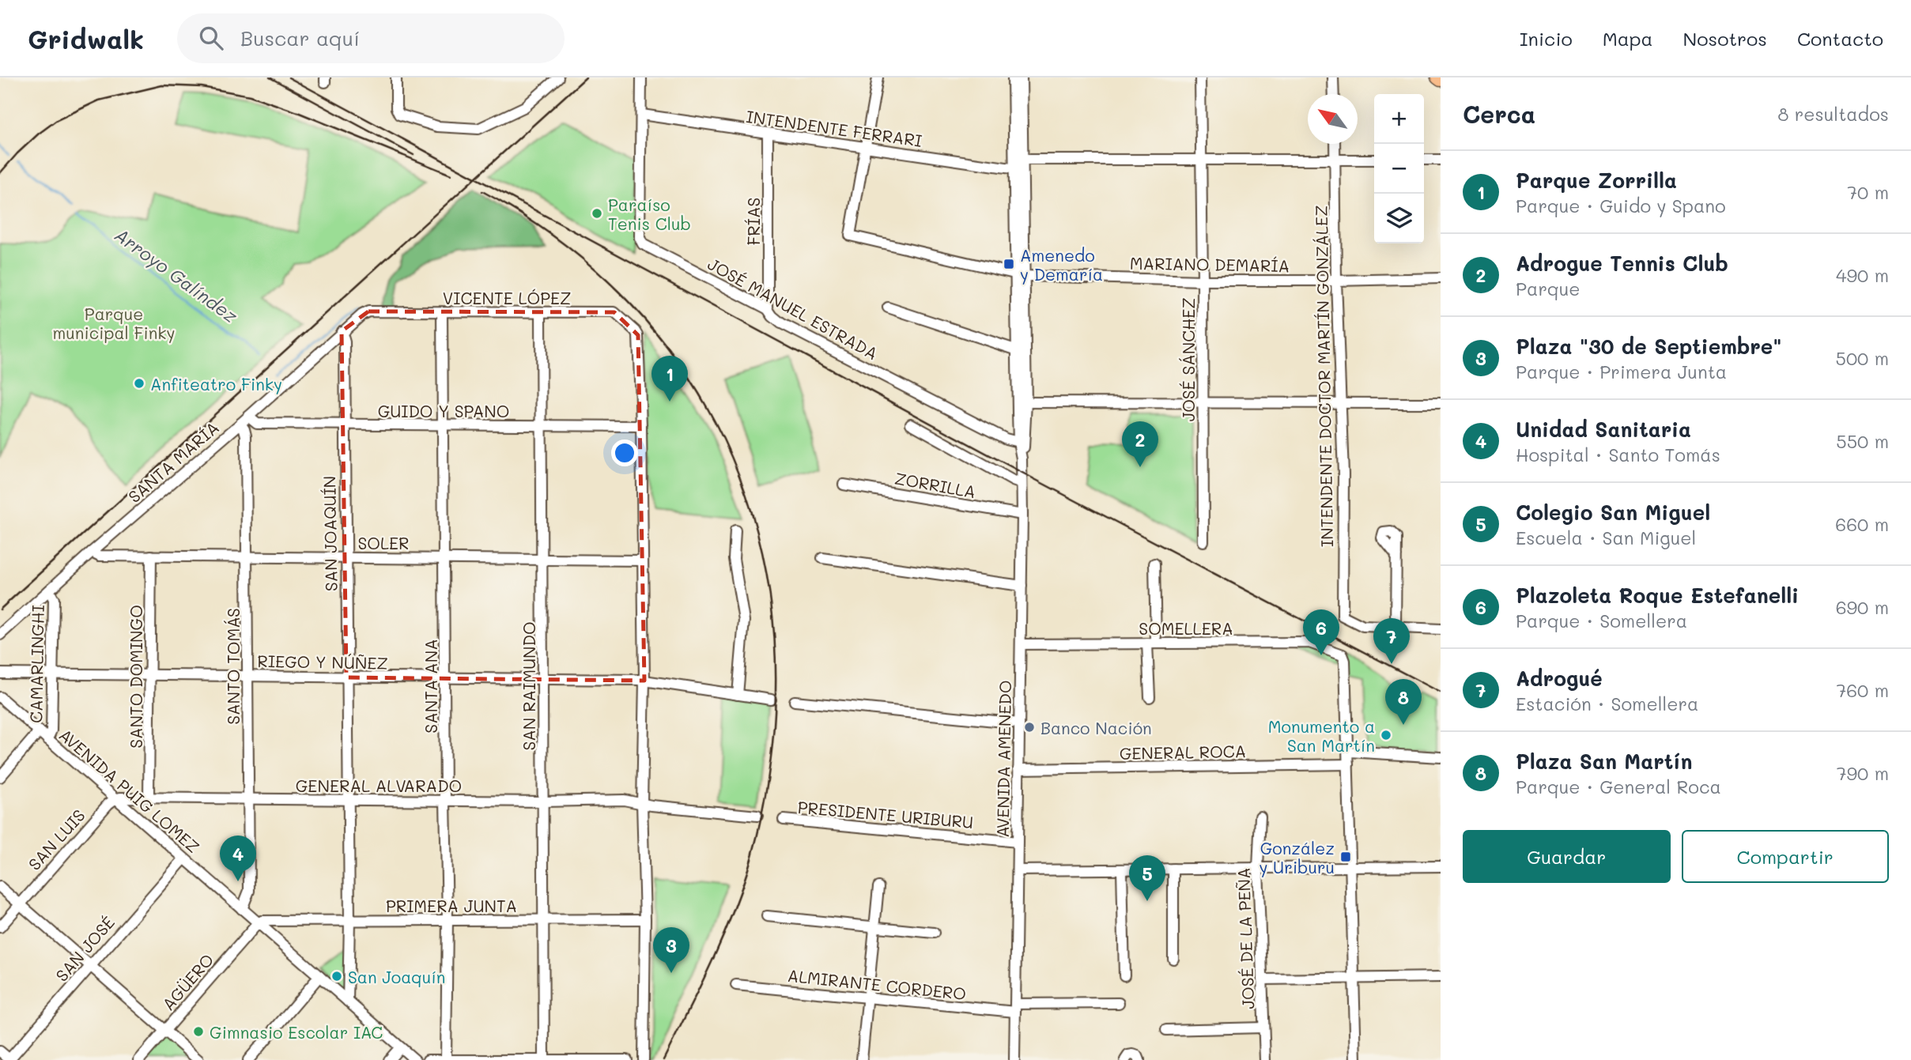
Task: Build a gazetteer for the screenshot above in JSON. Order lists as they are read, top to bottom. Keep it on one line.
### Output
{"streets":{"street":["INTENDENTE FERRARI","FRÍAS","MARIANO DEMARÍA","VICENTE LÓPEZ","JOSÉ MANUEL ESTRADA","JOSÉ SÁNCHEZ","INTENDENTE DOCTOR MARTÍN GONZÁLEZ","GUIDO Y SPANO","SANTA MARÍA","ZORRILLA","SAN JOAQUÍN","SOLER","SOMELLERA","RIEGO Y NÚÑEZ","CAMARLINGHI","SANTO TOMÁS","SANTO DOMINGO","SANTA ANA","SAN RAIMUNDO","GENERAL ROCA","AVENIDA AMENEDO","GENERAL ALVARADO","AVENIDA PUIG LOMEZ","PRESIDENTE URIBURU","SAN LUIS","PRIMERA JUNTA","JOSÉ DE LA PEÑA","SAN JOSÉ","AGÜERO","ALMIRANTE CORDERO"]},"crossings":[["INTENDENTE FERRARI","FRÍAS"],["INTENDENTE FERRARI","MARIANO DEMARÍA"],["INTENDENTE FERRARI","JOSÉ MANUEL ESTRADA"],["INTENDENTE FERRARI","JOSÉ SÁNCHEZ"],["INTENDENTE FERRARI","INTENDENTE DOCTOR MARTÍN GONZÁLEZ"],["INTENDENTE FERRARI","AVENIDA AMENEDO"],["FRÍAS","JOSÉ MANUEL ESTRADA"],["MARIANO DEMARÍA","JOSÉ SÁNCHEZ"],["MARIANO DEMARÍA","INTENDENTE DOCTOR MARTÍN GONZÁLEZ"],["MARIANO DEMARÍA","AVENIDA AMENEDO"],["VICENTE LÓPEZ","GUIDO Y SPANO"],["VICENTE LÓPEZ","SANTA MARÍA"],["VICENTE LÓPEZ","SANTA ANA"],["VICENTE LÓPEZ","SAN RAIMUNDO"],["JOSÉ MANUEL ESTRADA","AVENIDA AMENEDO"],["GUIDO Y SPANO","SANTA MARÍA"],["GUIDO Y SPANO","SAN JOAQUÍN"],["GUIDO Y SPANO","SANTO TOMÁS"],["GUIDO Y SPANO","SANTA ANA"],["GUIDO Y SPANO","SAN RAIMUNDO"],["SANTA MARÍA","SAN JOAQUÍN"],["SANTA MARÍA","SOLER"],["SANTA MARÍA","CAMARLINGHI"],["SANTA MARÍA","SANTO TOMÁS"],["ZORRILLA","AVENIDA AMENEDO"],["SAN JOAQUÍN","SOLER"],["SAN JOAQUÍN","RIEGO Y NÚÑEZ"],["SAN JOAQUÍN","GENERAL ALVARADO"],["SAN JOAQUÍN","AVENIDA PUIG LOMEZ"],["SAN JOAQUÍN","PRIMERA JUNTA"],["SOLER","SANTO TOMÁS"],["SOLER","SANTO DOMINGO"],["SOLER","SANTA ANA"],["SOLER","SAN RAIMUNDO"],["SOMELLERA","AVENIDA AMENEDO"],["RIEGO Y NÚÑEZ","CAMARLINGHI"],["RIEGO Y NÚÑEZ","SANTO TOMÁS"],["RIEGO Y NÚÑEZ","SANTO DOMINGO"],["RIEGO Y NÚÑEZ","SANTA ANA"],["RIEGO Y NÚÑEZ","SAN RAIMUNDO"],["CAMARLINGHI","AVENIDA PUIG LOMEZ"],["SANTO TOMÁS","GENERAL ALVARADO"],["SANTO TOMÁS","AVENIDA PUIG LOMEZ"],["SANTO DOMINGO","GENERAL ALVARADO"],["SANTA ANA","GENERAL ALVARADO"],["SANTA ANA","PRIMERA JUNTA"],["SAN RAIMUNDO","GENERAL ALVARADO"],["SAN RAIMUNDO","PRIMERA JUNTA"],["GENERAL ROCA","AVENIDA AMENEDO"],["AVENIDA AMENEDO","PRESIDENTE URIBURU"],["AVENIDA AMENEDO","ALMIRANTE CORDERO"],["GENERAL ALVARADO","AVENIDA PUIG LOMEZ"],["GENERAL ALVARADO","SAN LUIS"],["AVENIDA PUIG LOMEZ","SAN LUIS"],["AVENIDA PUIG LOMEZ","PRIMERA JUNTA"],["AVENIDA PUIG LOMEZ","SAN JOSÉ"],["AVENIDA PUIG LOMEZ","AGÜERO"],["PRIMERA JUNTA","AGÜERO"]],"water":["Arroyo Galíndez"],"parks":["Parque municipal Finky"],"places":{"other":["Paraíso Tenis Club","Anfiteatro Finky","Banco Nación","Monumento a San Martín","San Joaquín","Gimnasio Escolar IAC"],"transit":["Amenedo y Demaría","González y Uriburu"]},"north":"top left","page":{"header":"Gridwalk","search":"Buscar aquí","nav":["Inicio","Mapa","Nosotros","Contacto"],"heading":["Cerca","8 resultados"],"map_buttons":["+","−"],"list":[{"mark":"1","name":"Parque Zorrilla","note":"Parque · Guido y Spano","value":"70 m"},{"mark":"2","name":"Adrogue Tennis Club","note":"Parque","value":"490 m"},{"mark":"3","name":"Plaza \"30 de Septiembre\"","note":"Parque · Primera Junta","value":"500 m"},{"mark":"4","name":"Unidad Sanitaria","note":"Hospital · Santo Tomás","value":"550 m"},{"mark":"5","name":"Colegio San Miguel","note":"Escuela · San Miguel","value":"660 m"},{"mark":"6","name":"Plazoleta Roque Estefanelli","note":"Parque · Somellera","value":"690 m"},{"mark":"7","name":"Adrogué","note":"Estación · Somellera","value":"760 m"},{"mark":"8","name":"Plaza San Martín","note":"Parque · General Roca","value":"790 m"}],"pins":["1","2","6","7","8","4","5","3"],"buttons":["Guardar","Compartir"]}}
